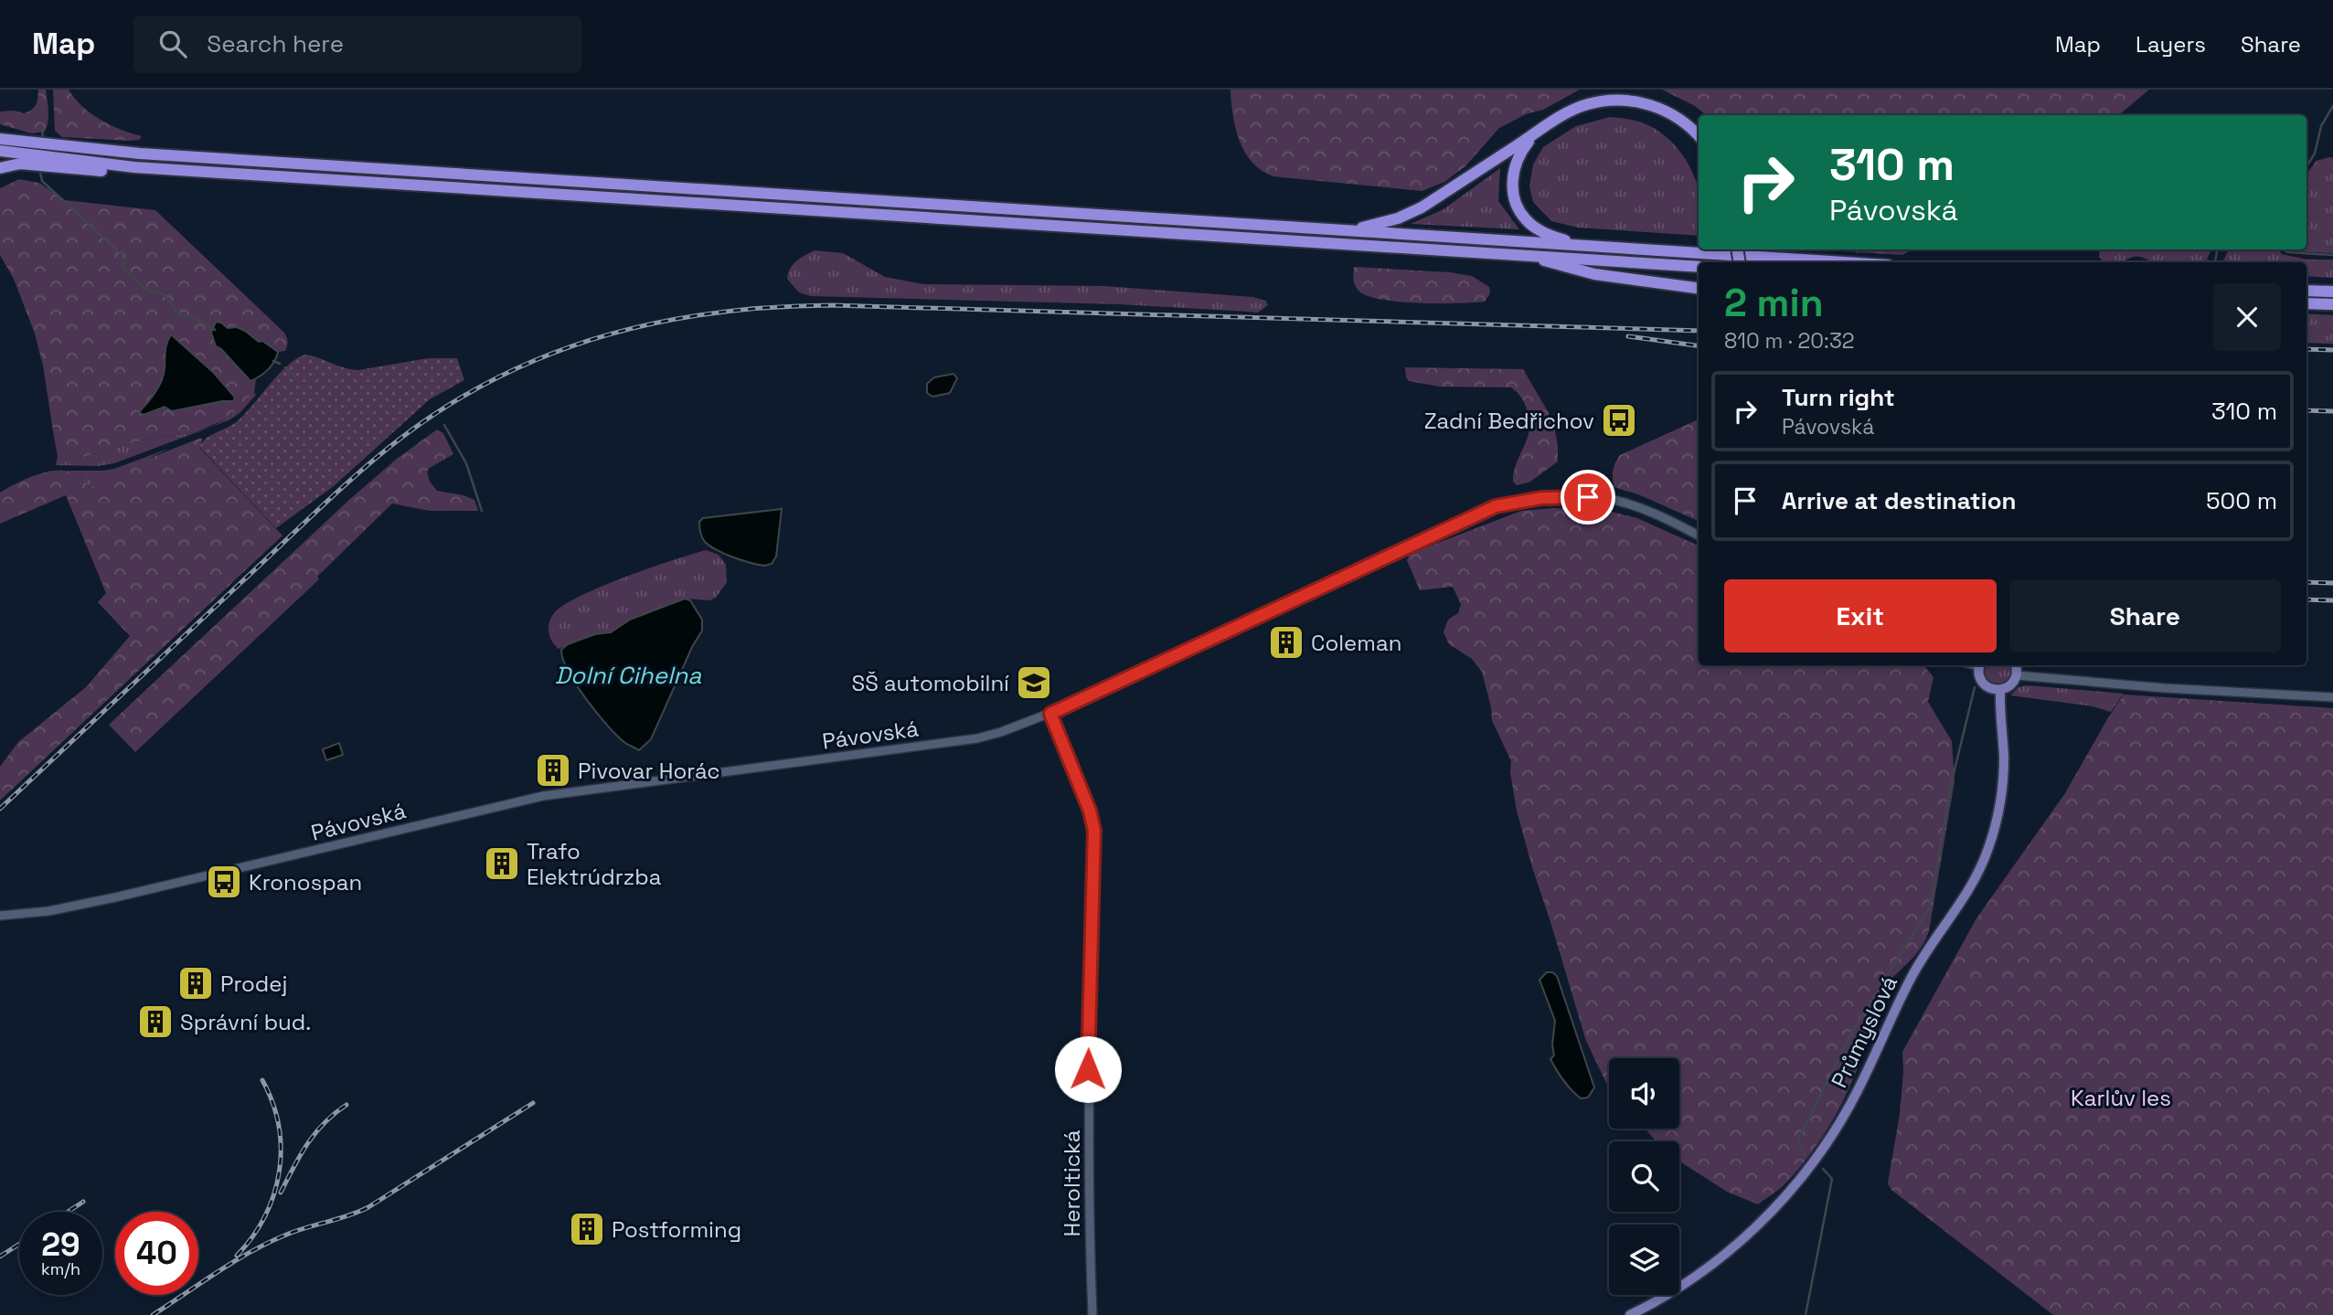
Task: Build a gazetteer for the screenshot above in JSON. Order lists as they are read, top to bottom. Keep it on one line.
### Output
{"streets":{"main road":["Průmyslová"],"street":["Pávovská","Heroltická"]},"crossings":[["Pávovská","Heroltická"]],"water":["Dolní Cihelna"],"parks":["Karlův les"],"places":{"bus stop":["Zadní Bedřichov","Kronospan"],"building":["Coleman","Pivovar Horác","Trafo Elektrúdrzba","Prodej","Správní bud.","Postforming"],"school or university":["SŠ automobilní"]},"page":{"header":"Map","search":"Search here","nav":["Map","Layers","Share"],"turn":["310 m","Pávovská"],"heading":["2 min","810 m · 20:32"],"list":[{"name":"Turn right","note":"Pávovská","value":"310 m"},{"name":"Arrive at destination","value":"500 m"}],"buttons":["Exit","Share"],"speed":"29 km/h","limit":"40"}}
